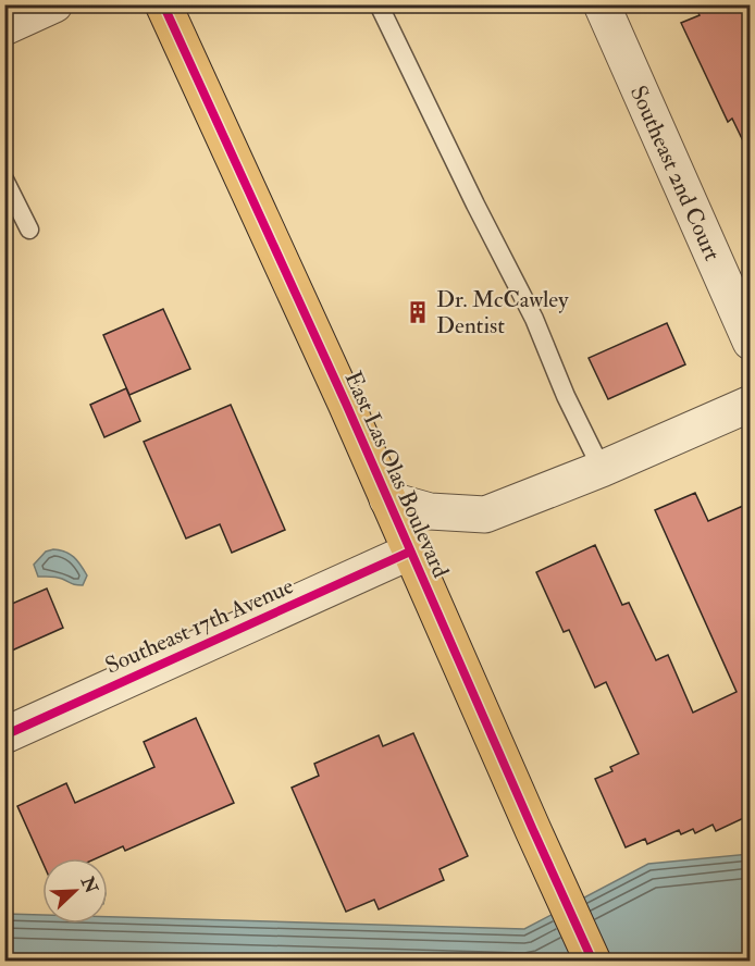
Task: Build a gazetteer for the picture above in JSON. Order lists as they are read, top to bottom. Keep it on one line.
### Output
{"streets":{"main road":["East Las Olas Boulevard"],"street":["Southeast 2nd Court","Southeast 17th Avenue"]},"crossings":[["East Las Olas Boulevard","Southeast 17th Avenue"]],"places":{"building":["Dr. McCawley Dentist"]},"north":"top right"}
